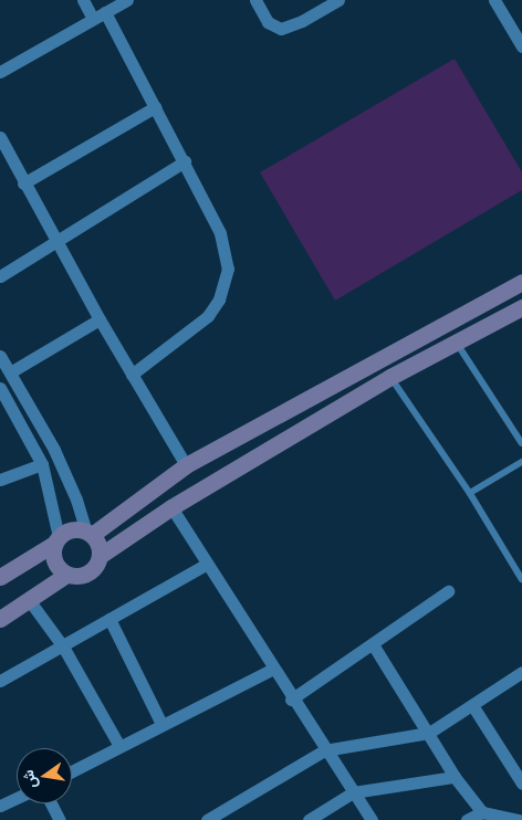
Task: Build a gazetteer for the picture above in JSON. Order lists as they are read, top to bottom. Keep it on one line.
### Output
{"north":"left"}
